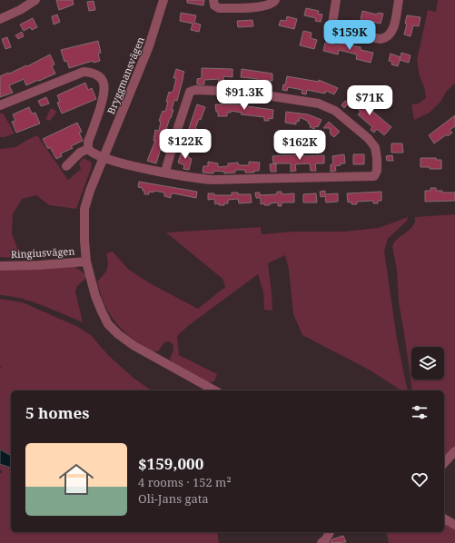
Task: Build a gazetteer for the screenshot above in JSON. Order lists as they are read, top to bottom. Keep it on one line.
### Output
{"streets":{"street":["Bryggmansvägen","Ringiusvägen"]},"crossings":[["Bryggmansvägen","Ringiusvägen"]],"page":{"price":["$159K","$91.3K","$71K","$122K","$162K"],"heading":"5 homes","list":[{"name":"$159,000","note":"4 rooms · 152 m² · Oli-Jans gata"}]}}
